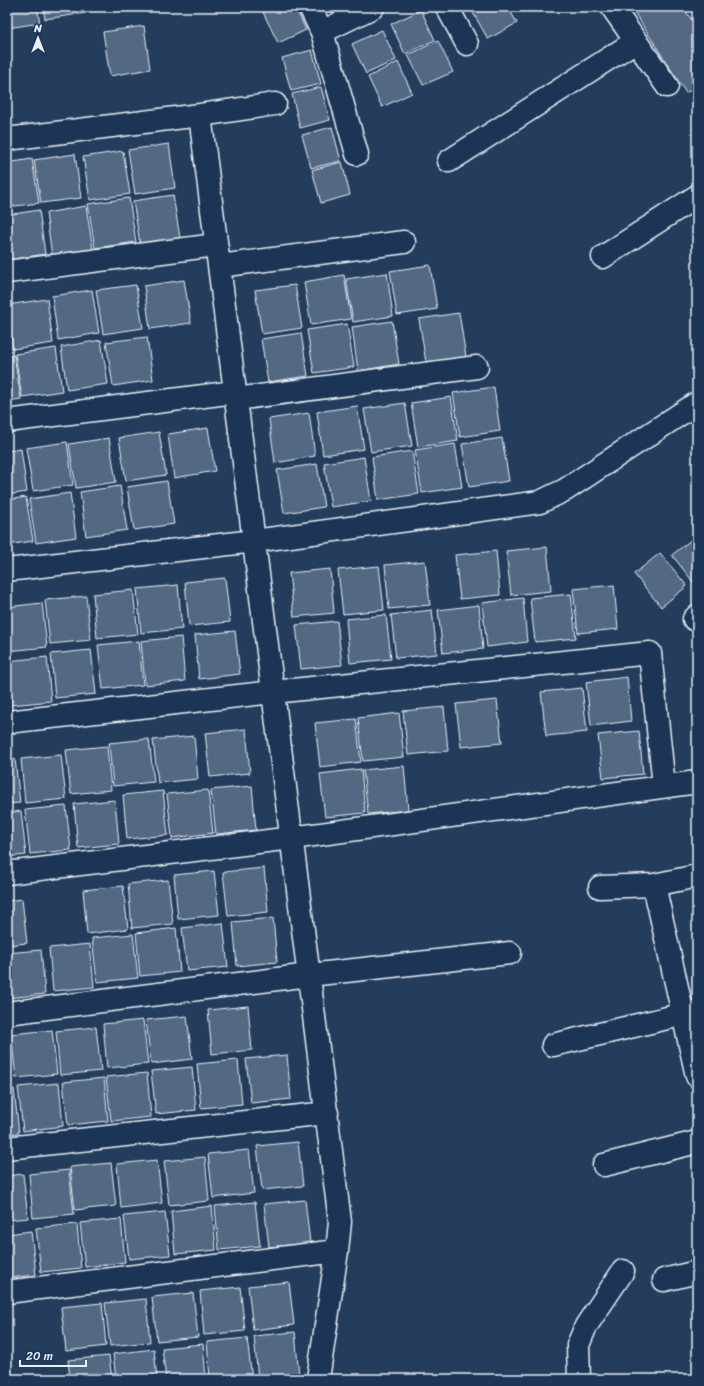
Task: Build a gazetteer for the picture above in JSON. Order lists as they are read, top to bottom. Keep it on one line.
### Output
{"scale_bar":"20 m","north":"top"}
